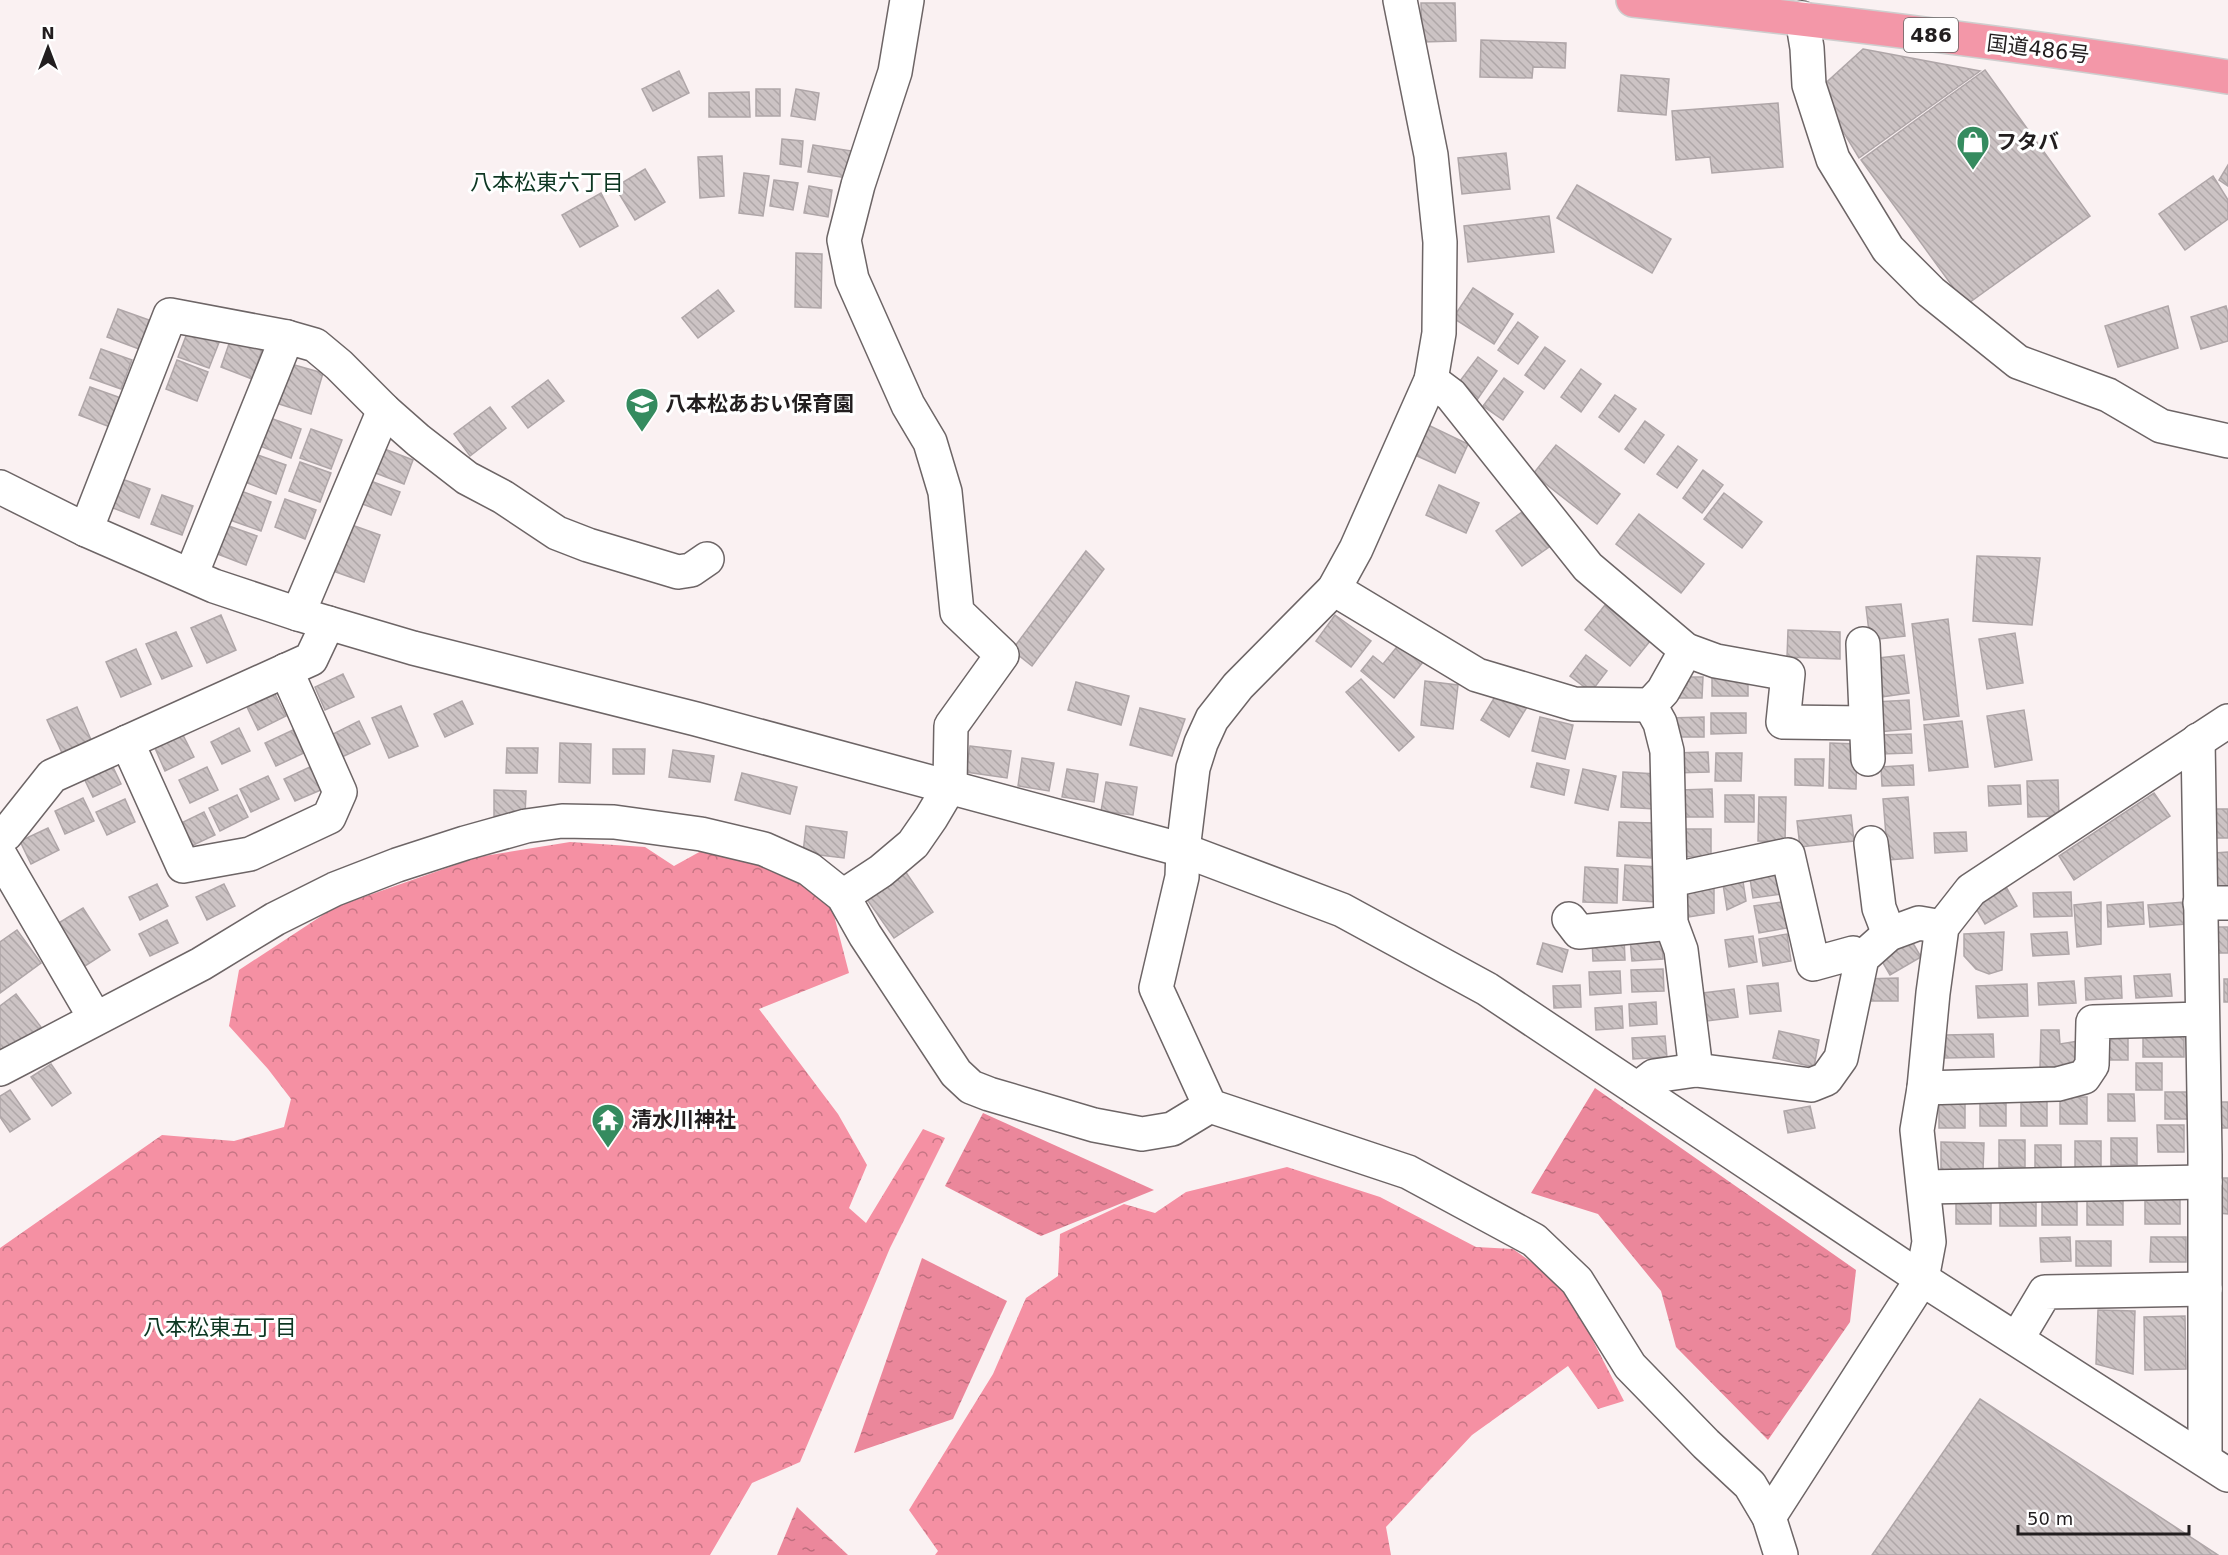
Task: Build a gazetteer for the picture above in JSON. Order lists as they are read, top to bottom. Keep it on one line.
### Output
{"streets":{"highway":["486","国道486号"]},"districts":["八本松東六丁目","八本松東五丁目"],"places":{"shop":["フタバ"],"school or university":["八本松あおい保育園"],"temple":["清水川神社"]},"scale_bar":"50 m","north":"top"}
